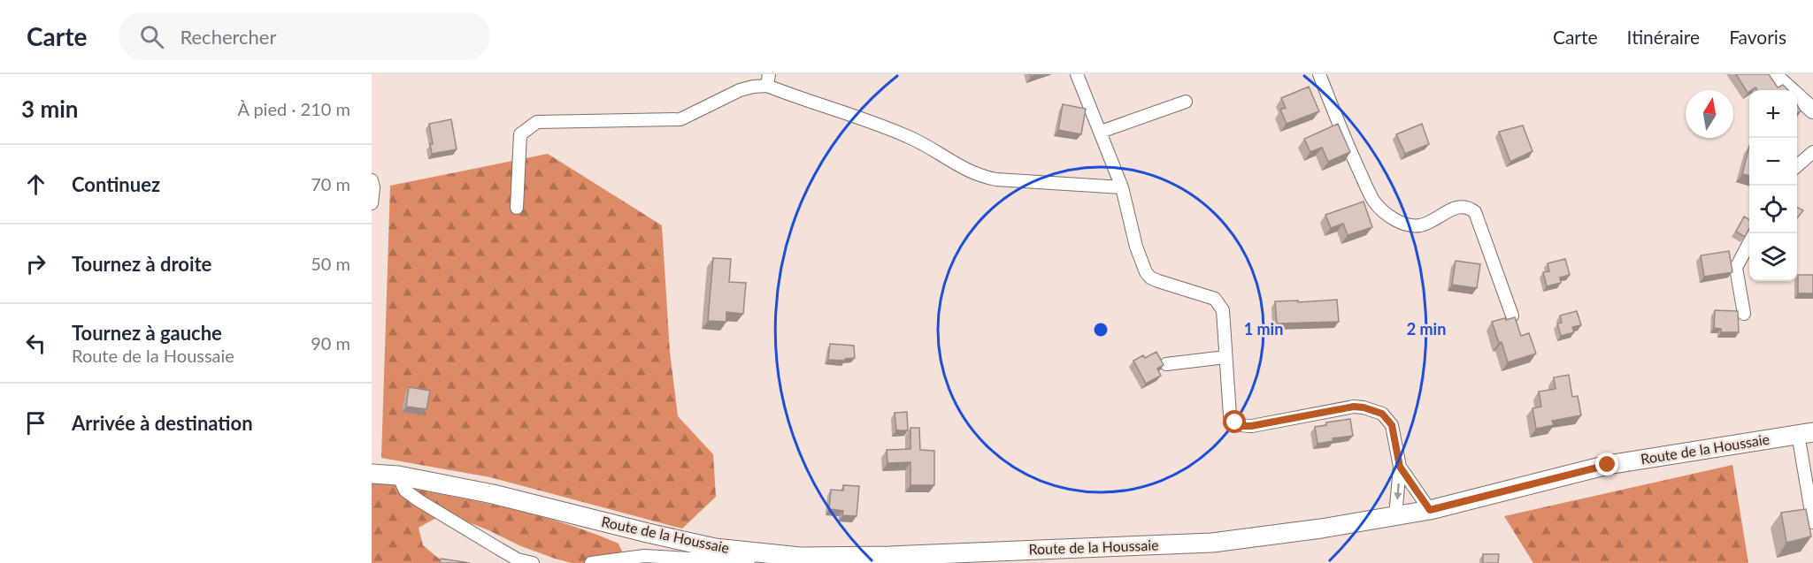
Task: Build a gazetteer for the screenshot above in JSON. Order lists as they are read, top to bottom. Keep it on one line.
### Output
{"streets":{"main road":["Route de la Houssaie"]},"north":"top","page":{"header":"Carte","search":"Rechercher","nav":["Carte","Itinéraire","Favoris"],"heading":["3 min","À pied · 210 m"],"map_buttons":["+","−"],"list":[["Continuez","70 m"],["Tournez à droite","50 m"],["Tournez à gauche","Route de la Houssaie","90 m"],"Arrivée à destination"]},"rings":["1 min","2 min"]}
